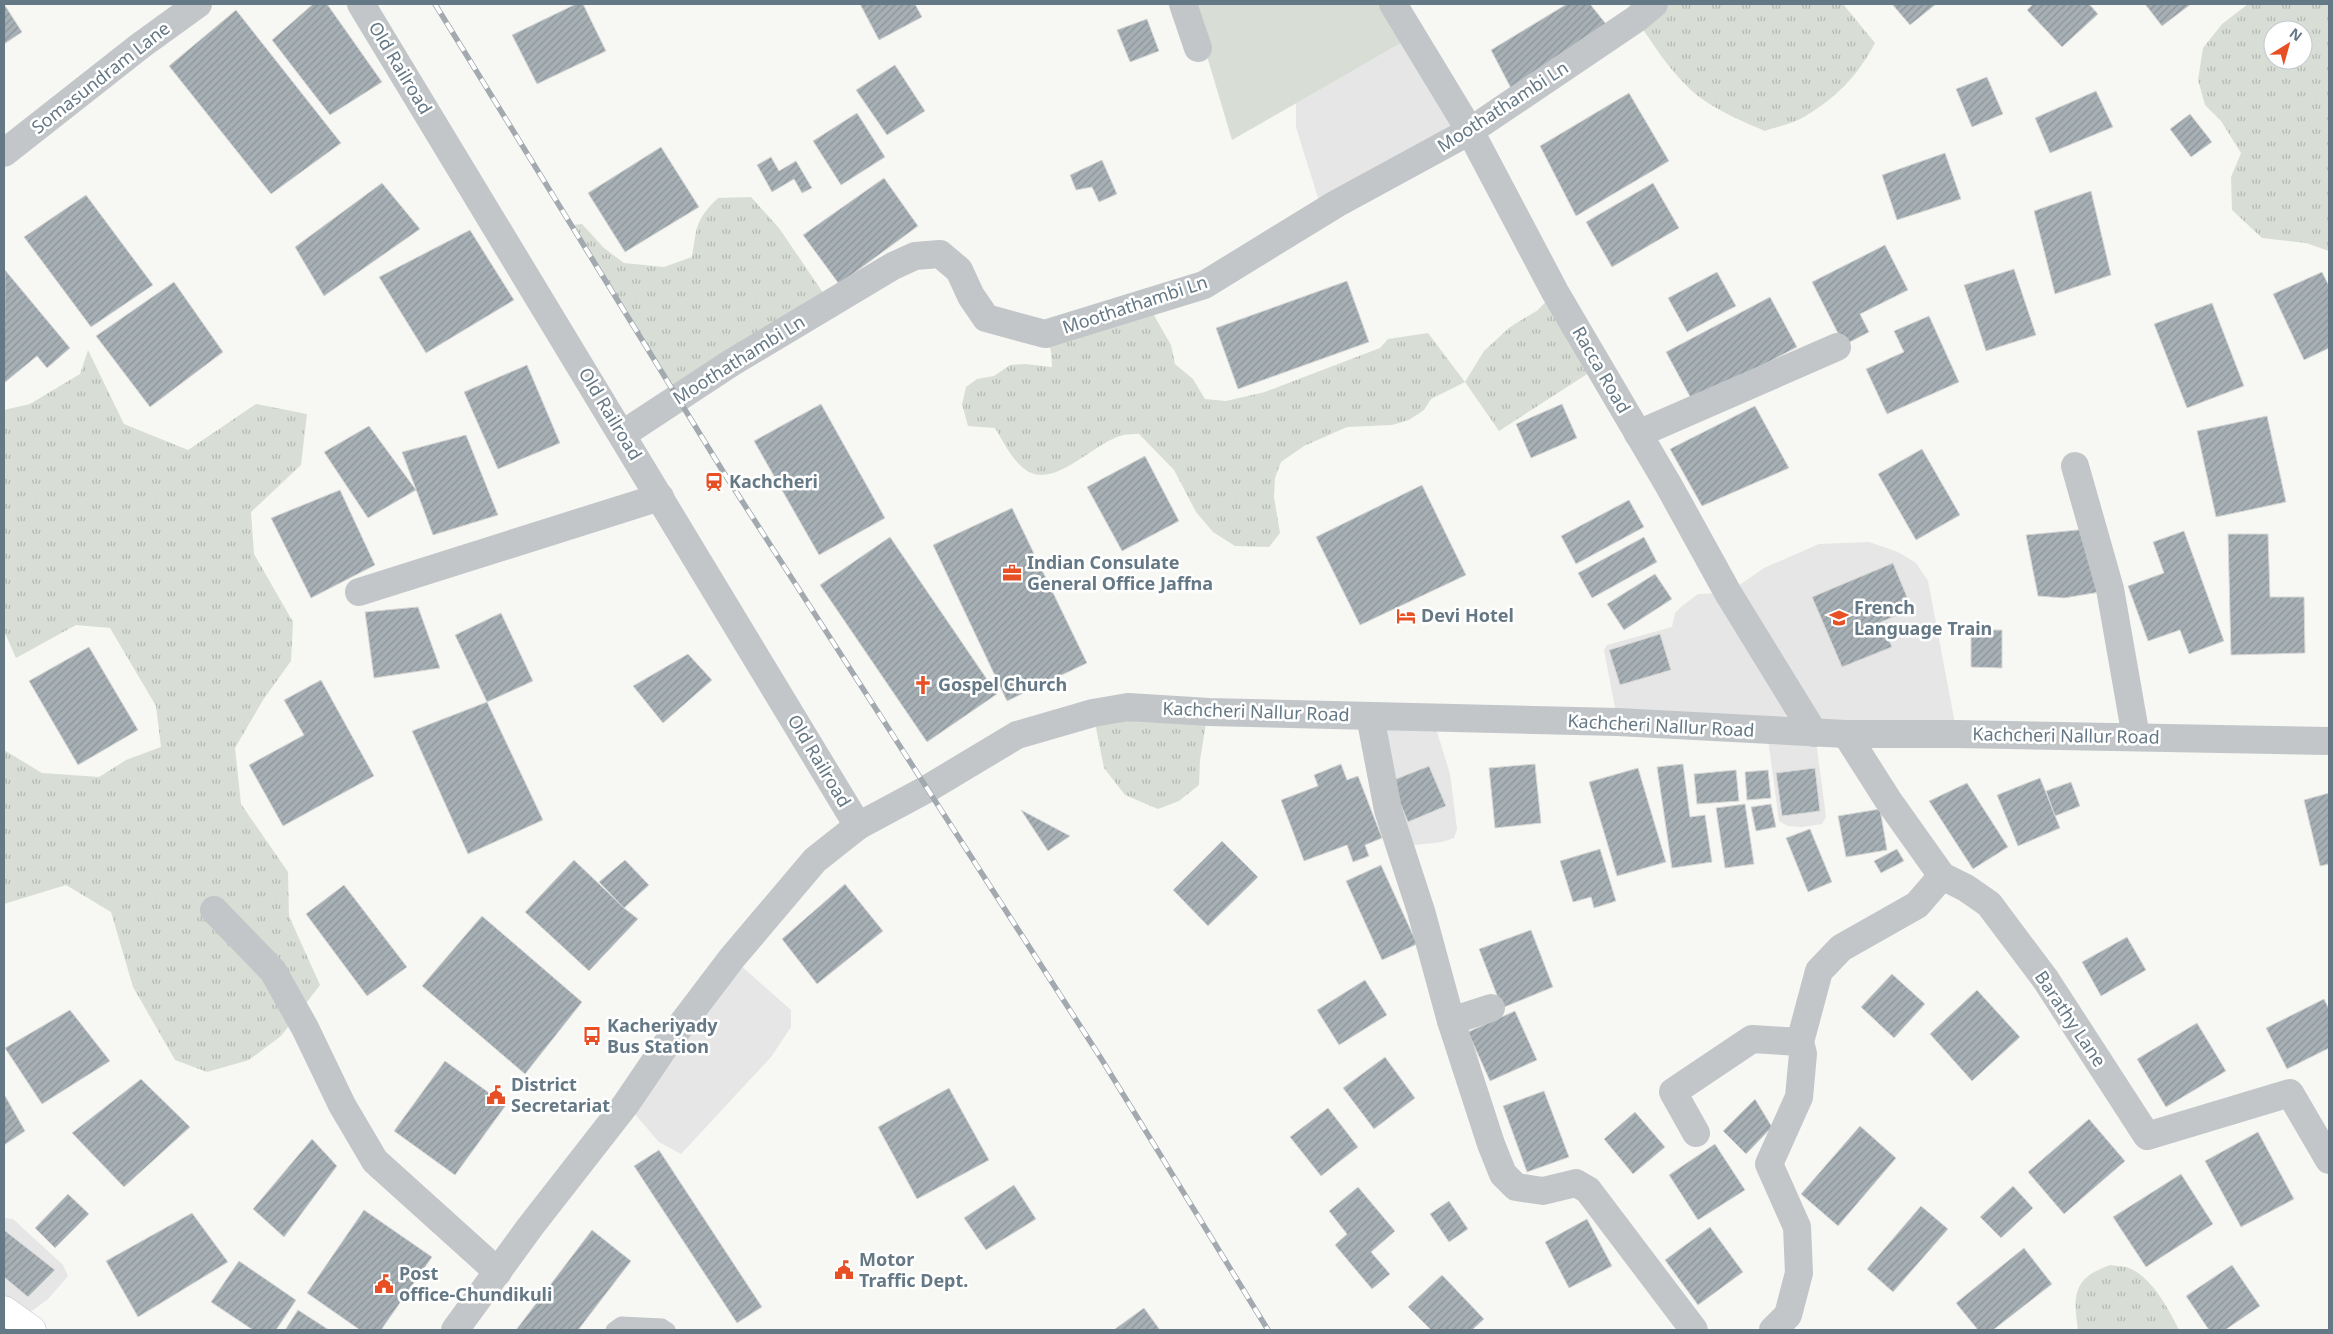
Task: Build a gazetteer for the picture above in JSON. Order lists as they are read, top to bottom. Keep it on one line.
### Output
{"streets":{"street":["Old Railroad","Somasundram Lane","Moothathambi Ln","Racca Road","Kachcheri Nallur Road","Barathy Lane"]},"crossings":[["Old Railroad","Moothathambi Ln"],["Old Railroad","Kachcheri Nallur Road"],["Moothathambi Ln","Racca Road"],["Racca Road","Kachcheri Nallur Road"],["Kachcheri Nallur Road","Barathy Lane"]],"places":{"station":["Kachcheri"],"office":["Indian Consulate General Office Jaffna"],"hotel":["Devi Hotel"],"school or university":["French Language Train"],"church":["Gospel Church"],"bus stop":["Kacheriyady Bus Station"],"public building":["District Secretariat","Motor Traffic Dept.","Post office-Chundikuli"]},"north":"top right"}
